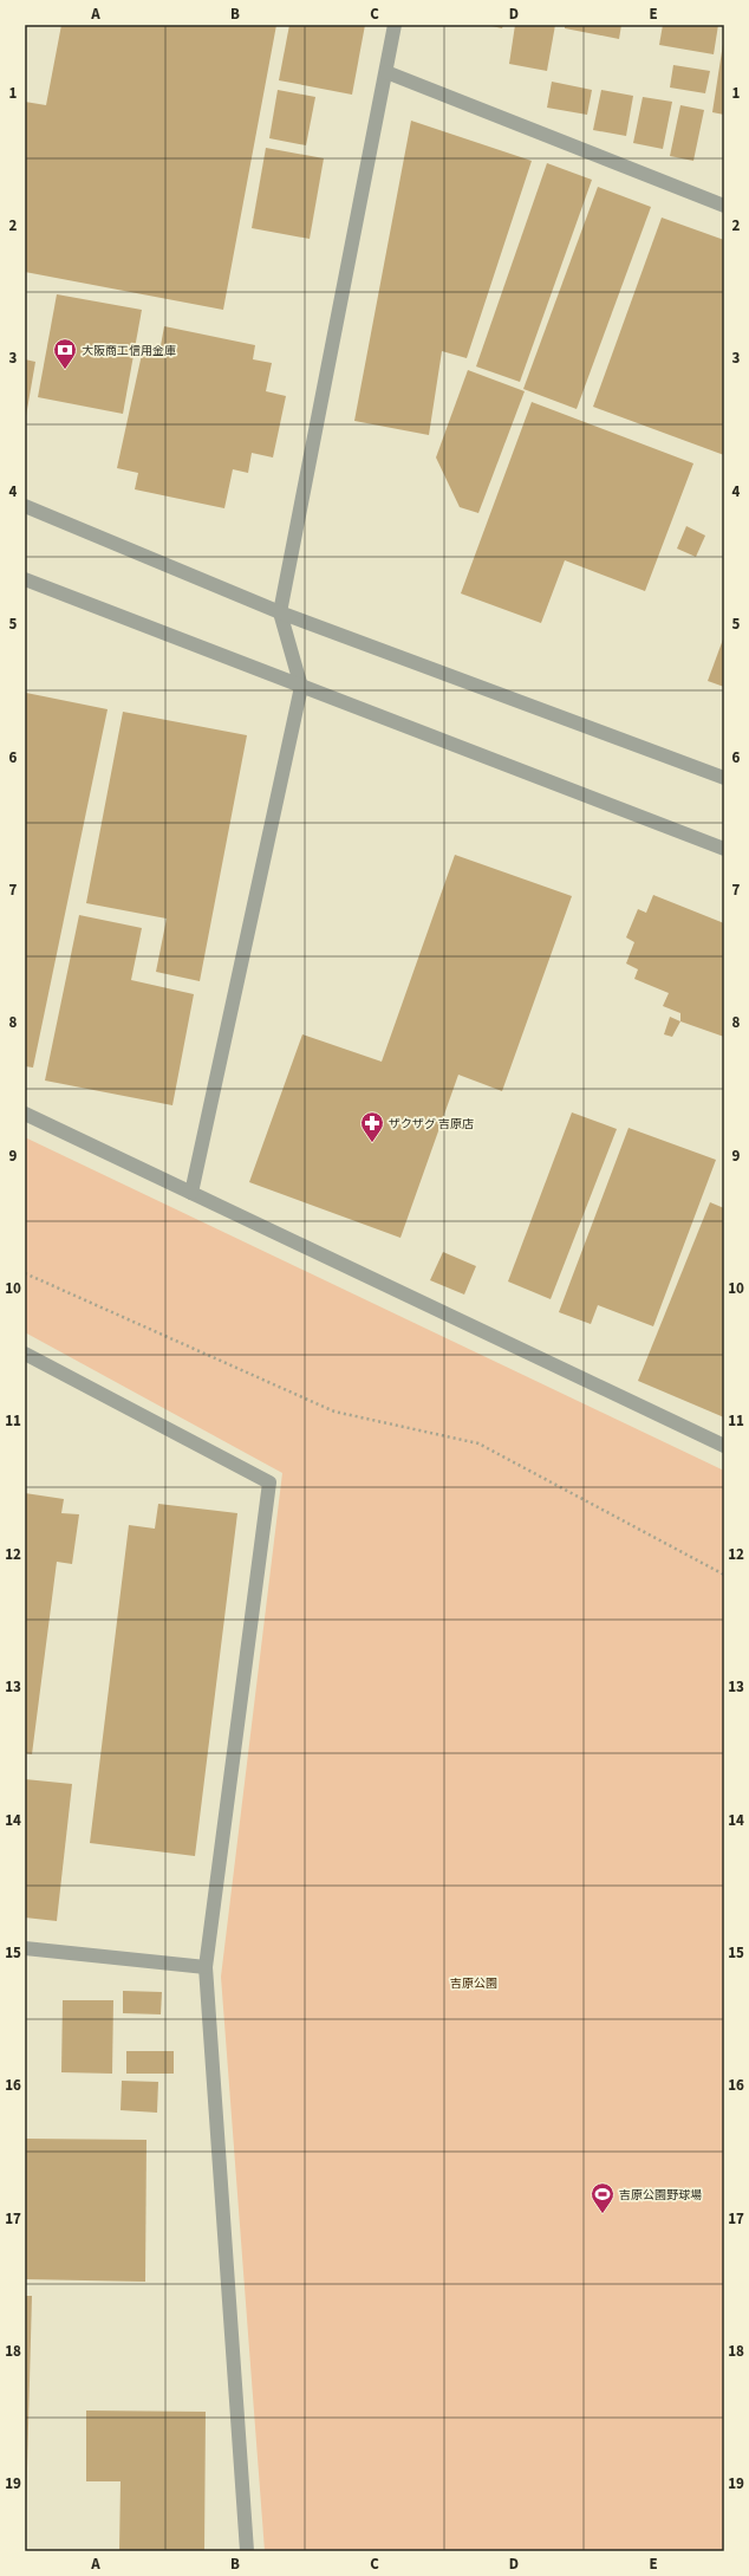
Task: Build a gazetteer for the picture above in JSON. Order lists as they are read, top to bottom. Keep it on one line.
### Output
{"parks":["吉原公園"],"places":{"bank":["大阪商工信用金庫"],"pharmacy":["ザクザグ 吉原店"],"sports":["吉原公園野球場"]},"grid":{"columns":["A","B","C","D","E"],"rows":["1","2","3","4","5","6","7","8","9","10","11","12","13","14","15","16","17","18","19"]}}
